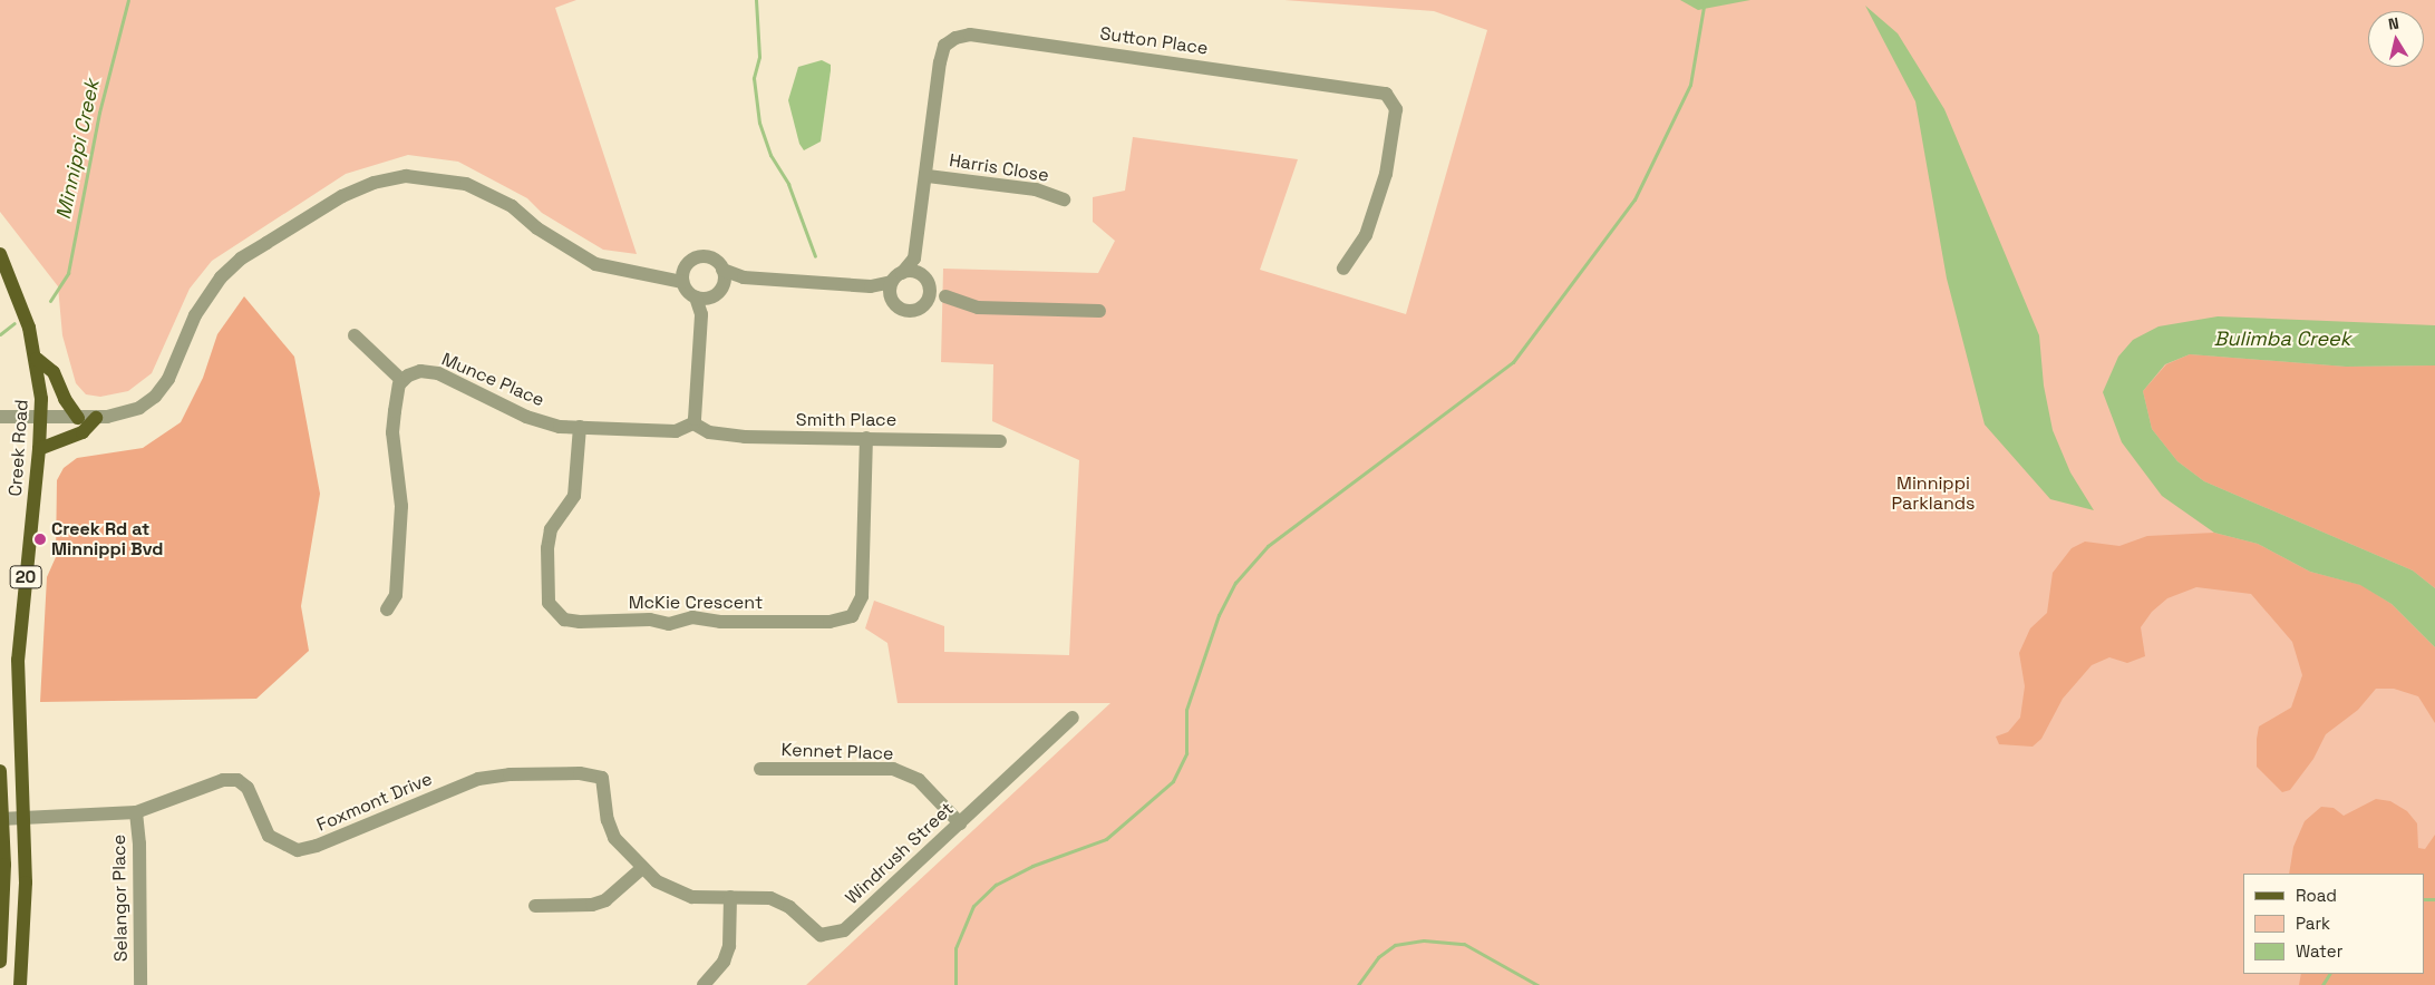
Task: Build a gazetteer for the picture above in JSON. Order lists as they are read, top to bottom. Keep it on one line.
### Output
{"streets":{"main road":["Creek Road","20"],"street":["Sutton Place","Harris Close","Munce Place","Smith Place","McKie Crescent","Kennet Place","Foxmont Drive","Windrush Street","Selangor Place"]},"crossings":[["Sutton Place","Harris Close"],["Munce Place","Smith Place"],["Munce Place","McKie Crescent"],["Smith Place","McKie Crescent"],["Creek Road","Foxmont Drive"],["Kennet Place","Windrush Street"],["Foxmont Drive","Windrush Street"],["Foxmont Drive","Selangor Place"]],"water":["Minnippi Creek","Bulimba Creek"],"parks":["Minnippi Parklands"],"places":["Creek Rd at Minnippi Bvd"],"legend":["Road","Park","Water"],"north":"top"}
